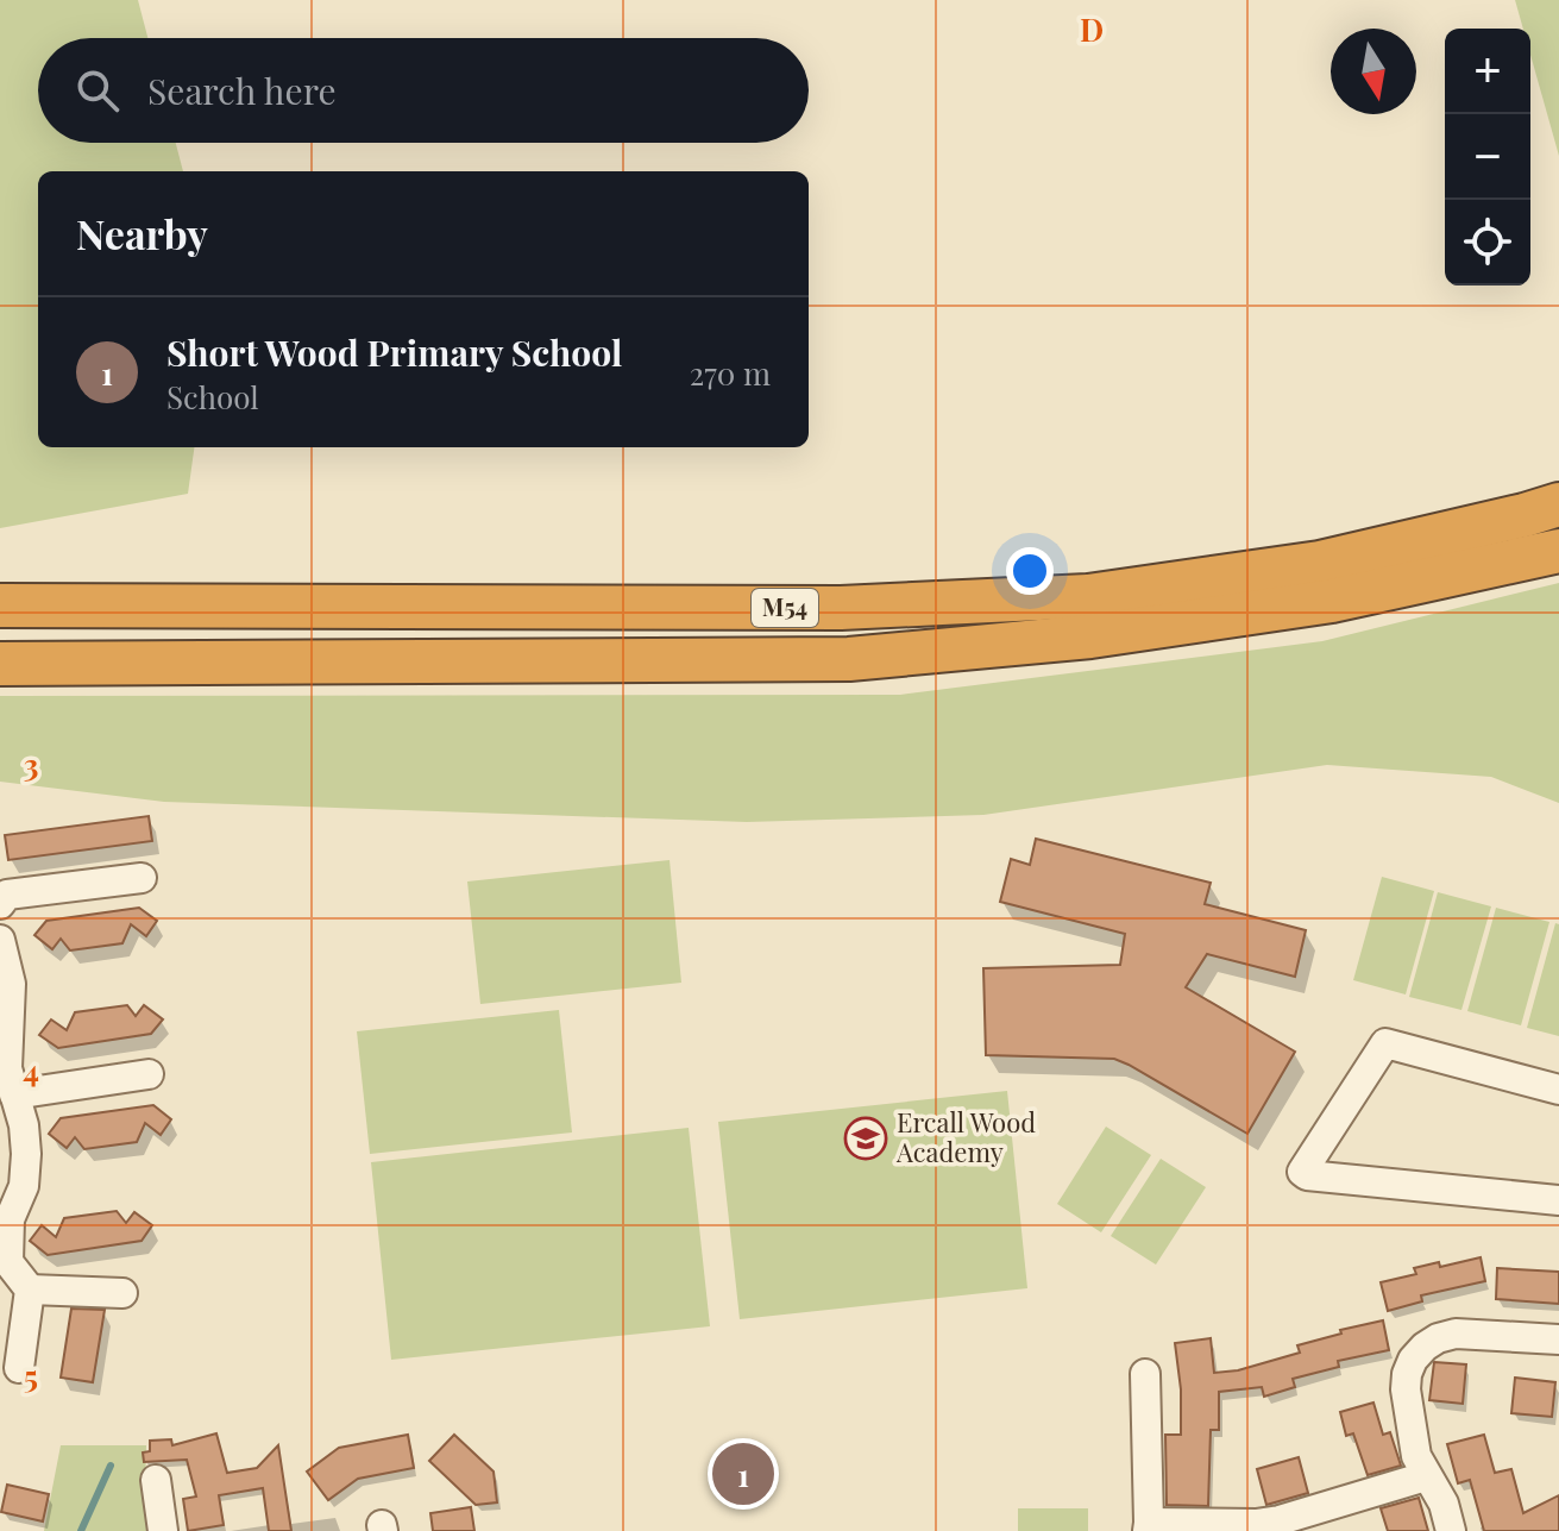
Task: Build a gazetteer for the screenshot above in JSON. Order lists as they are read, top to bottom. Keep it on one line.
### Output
{"streets":{"highway":["M54"]},"places":{"school or university":["Ercall Wood Academy"]},"north":"bottom","page":{"map_buttons":["+","−"],"search":"Search here","heading":"Nearby","list":[{"mark":"1","name":"Short Wood Primary School","note":"School","value":"270 m"}],"pins":"1"},"grid":{"columns":["D"],"rows":["3","4","5"]}}
